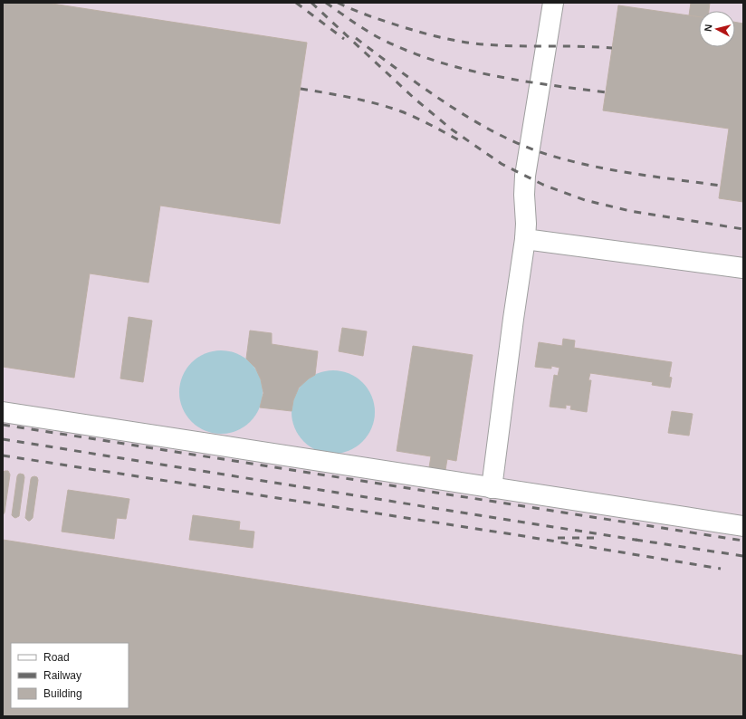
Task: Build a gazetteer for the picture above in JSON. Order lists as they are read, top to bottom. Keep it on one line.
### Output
{"legend":["Road","Railway","Building"],"north":"left"}
